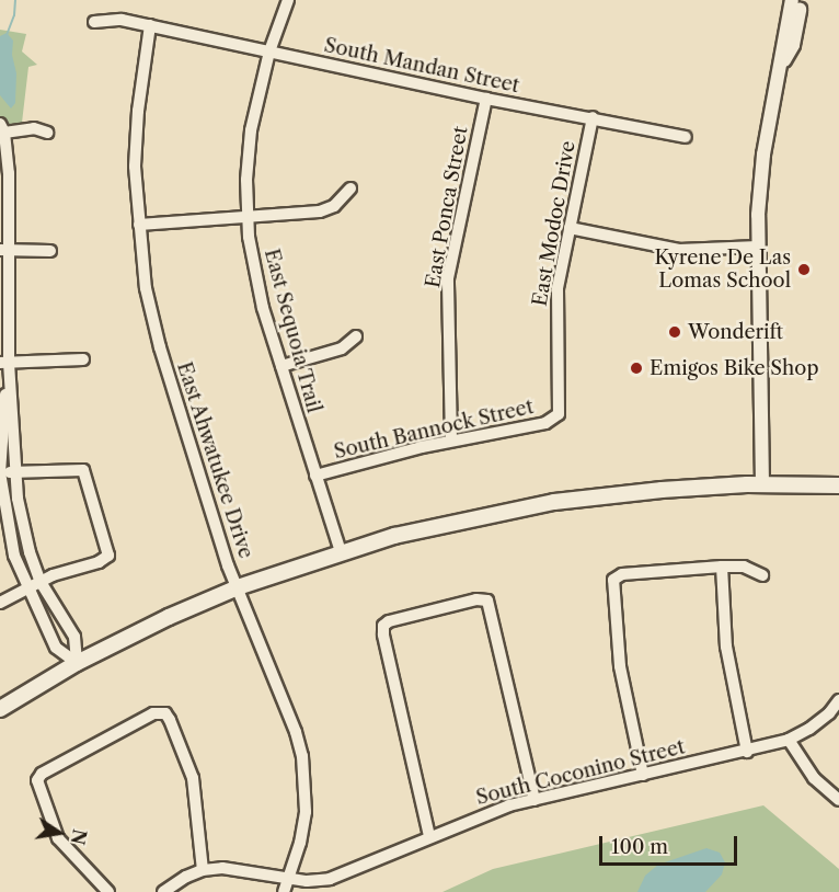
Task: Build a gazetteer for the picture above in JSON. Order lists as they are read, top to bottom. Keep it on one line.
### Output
{"streets":{"street":["South Mandan Street","East Ponca Street","East Modoc Drive","East Sequoia Trail","South Bannock Street","East Ahwatukee Drive","South Coconino Street"]},"crossings":[["South Mandan Street","East Ponca Street"],["South Mandan Street","East Modoc Drive"],["South Mandan Street","East Sequoia Trail"],["South Mandan Street","East Ahwatukee Drive"],["East Ponca Street","South Bannock Street"],["East Modoc Drive","South Bannock Street"],["East Sequoia Trail","South Bannock Street"],["East Ahwatukee Drive","South Coconino Street"]],"places":["Kyrene De Las Lomas School","Wonderift","Emigos Bike Shop"],"scale_bar":"100 m","north":"right"}
